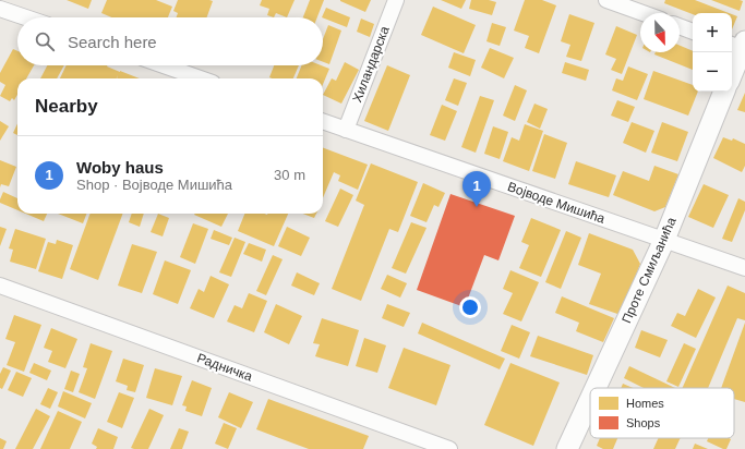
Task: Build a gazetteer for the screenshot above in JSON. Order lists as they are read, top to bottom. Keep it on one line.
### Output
{"streets":{"street":["Хиландарска","Војводе Мишића","Проте Смиљанића","Радничка"]},"crossings":[["Хиландарска","Војводе Мишића"],["Војводе Мишића","Проте Смиљанића"]],"legend":["Homes","Shops"],"north":"bottom","page":{"map_buttons":["+","−"],"search":"Search here","heading":"Nearby","list":[{"mark":"1","name":"Woby haus","note":"Shop · Војводе Мишића","value":"30 m"}],"pins":"1"}}
